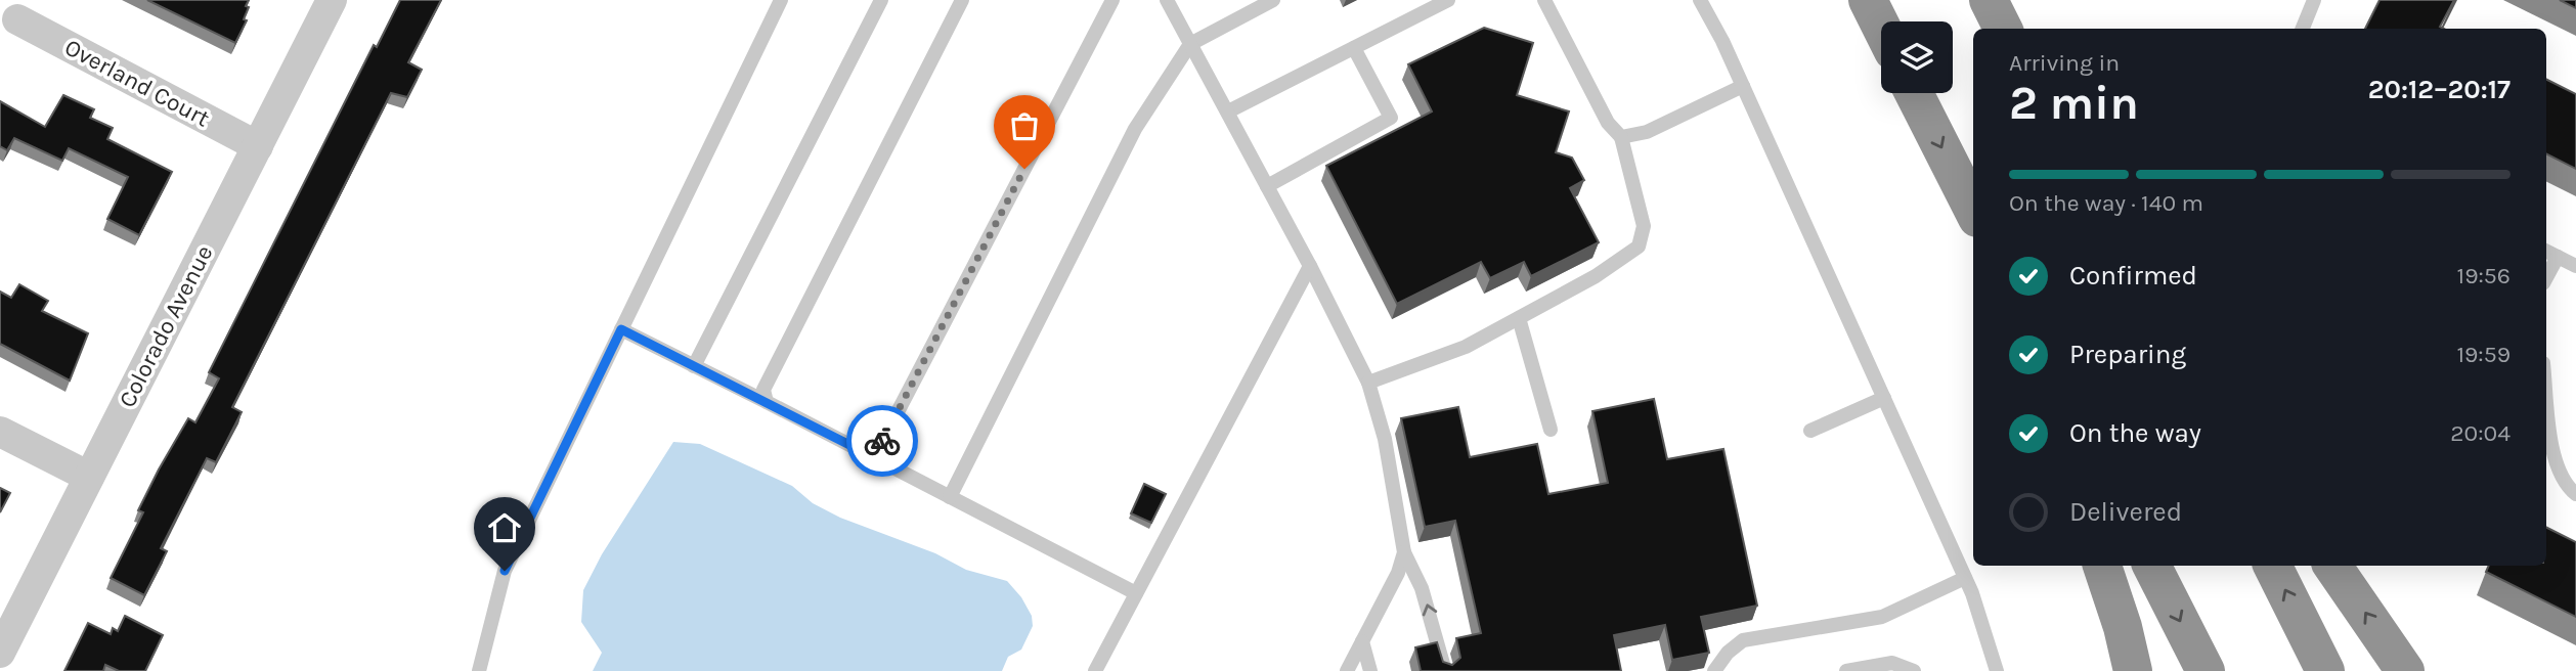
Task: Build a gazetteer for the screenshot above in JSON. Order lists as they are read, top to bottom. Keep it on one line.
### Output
{"streets":{"street":["Overland Court","Colorado Avenue"]},"crossings":[["Overland Court","Colorado Avenue"]],"page":{"heading":["2 min","Arriving in","20:12–20:17"],"bar":"On the way · 140 m","list":[["Confirmed","19:56"],["Preparing","19:59"],["On the way","20:04"],"Delivered"]}}
